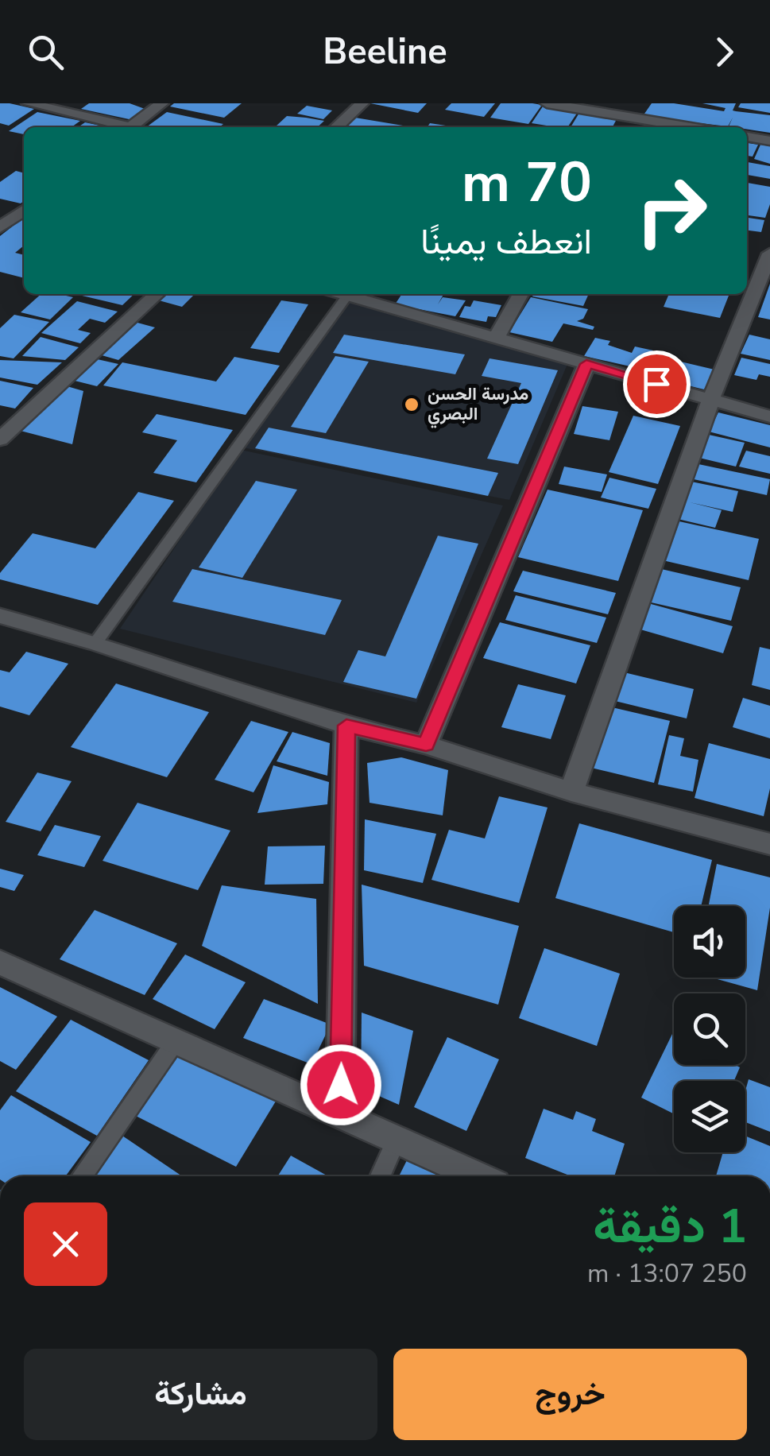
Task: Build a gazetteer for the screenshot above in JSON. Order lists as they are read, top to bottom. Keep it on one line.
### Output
{"places":["مدرسة الحسن البصري"],"page":{"header":"Beeline","turn":["70 m","انعطف يمينًا"],"heading":["1 دقيقة","250 m · 13:07"],"buttons":["خروج","مشاركة"]}}
